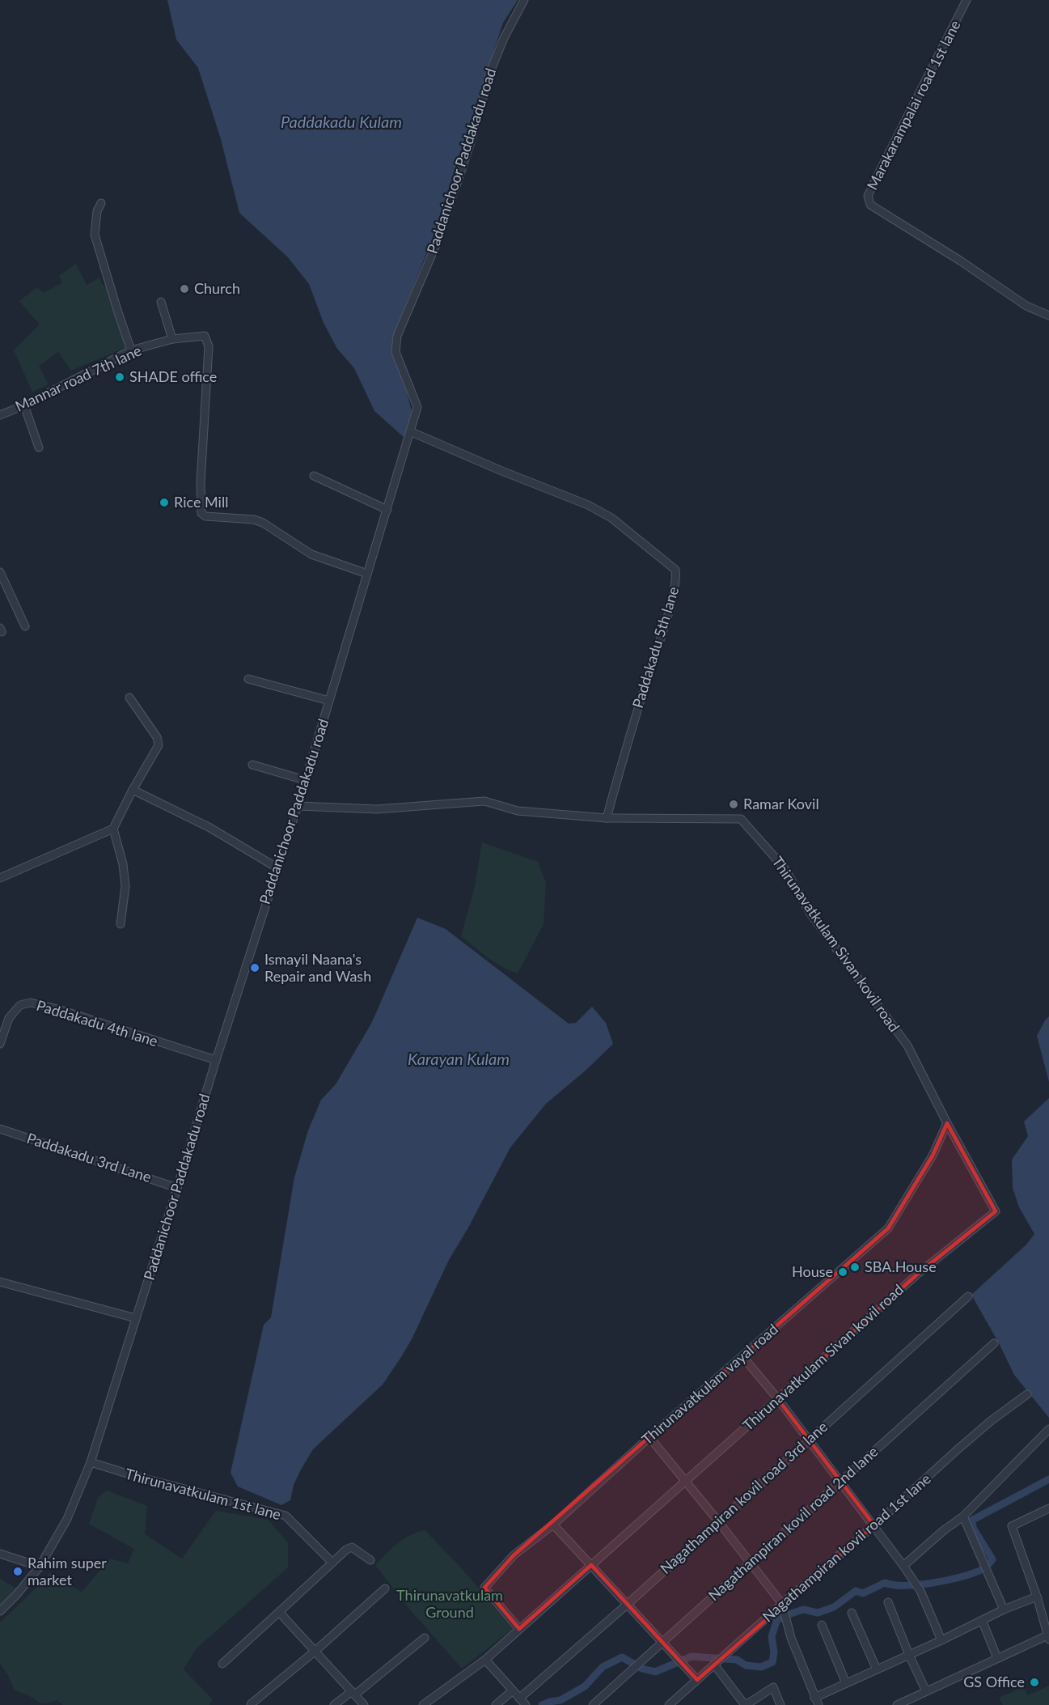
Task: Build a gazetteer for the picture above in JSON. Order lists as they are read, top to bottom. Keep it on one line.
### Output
{"streets":{"street":["Marakarampalai road 1st lane","Paddanichoor Paddakadu road","Mannar road 7th lane","Paddakadu 5th lane","Thirunavatkulam Sivan kovil road","Paddakadu 4th lane","Paddakadu 3rd Lane","Thirunavatkulam vayal road","Thirunavatkulam 1st lane","Nagathampiran kovil road 3rd lane","Nagathampiran kovil road 2nd lane","Nagathampiran kovil road 1st lane"]},"crossings":[["Paddanichoor Paddakadu road","Mannar road 7th lane"],["Paddanichoor Paddakadu road","Paddakadu 5th lane"],["Paddanichoor Paddakadu road","Thirunavatkulam Sivan kovil road"],["Paddanichoor Paddakadu road","Paddakadu 4th lane"],["Paddanichoor Paddakadu road","Paddakadu 3rd Lane"],["Paddanichoor Paddakadu road","Thirunavatkulam 1st lane"],["Paddakadu 5th lane","Thirunavatkulam Sivan kovil road"],["Thirunavatkulam Sivan kovil road","Thirunavatkulam vayal road"]],"water":["Paddakadu Kulam","Karayan Kulam"],"parks":["Thirunavatkulam Ground"],"places":["Church","SHADE office","Rice Mill","Ramar Kovil","Ismayil Naana's Repair and Wash","SBA.House","House","Rahim super market","GS Office"]}
